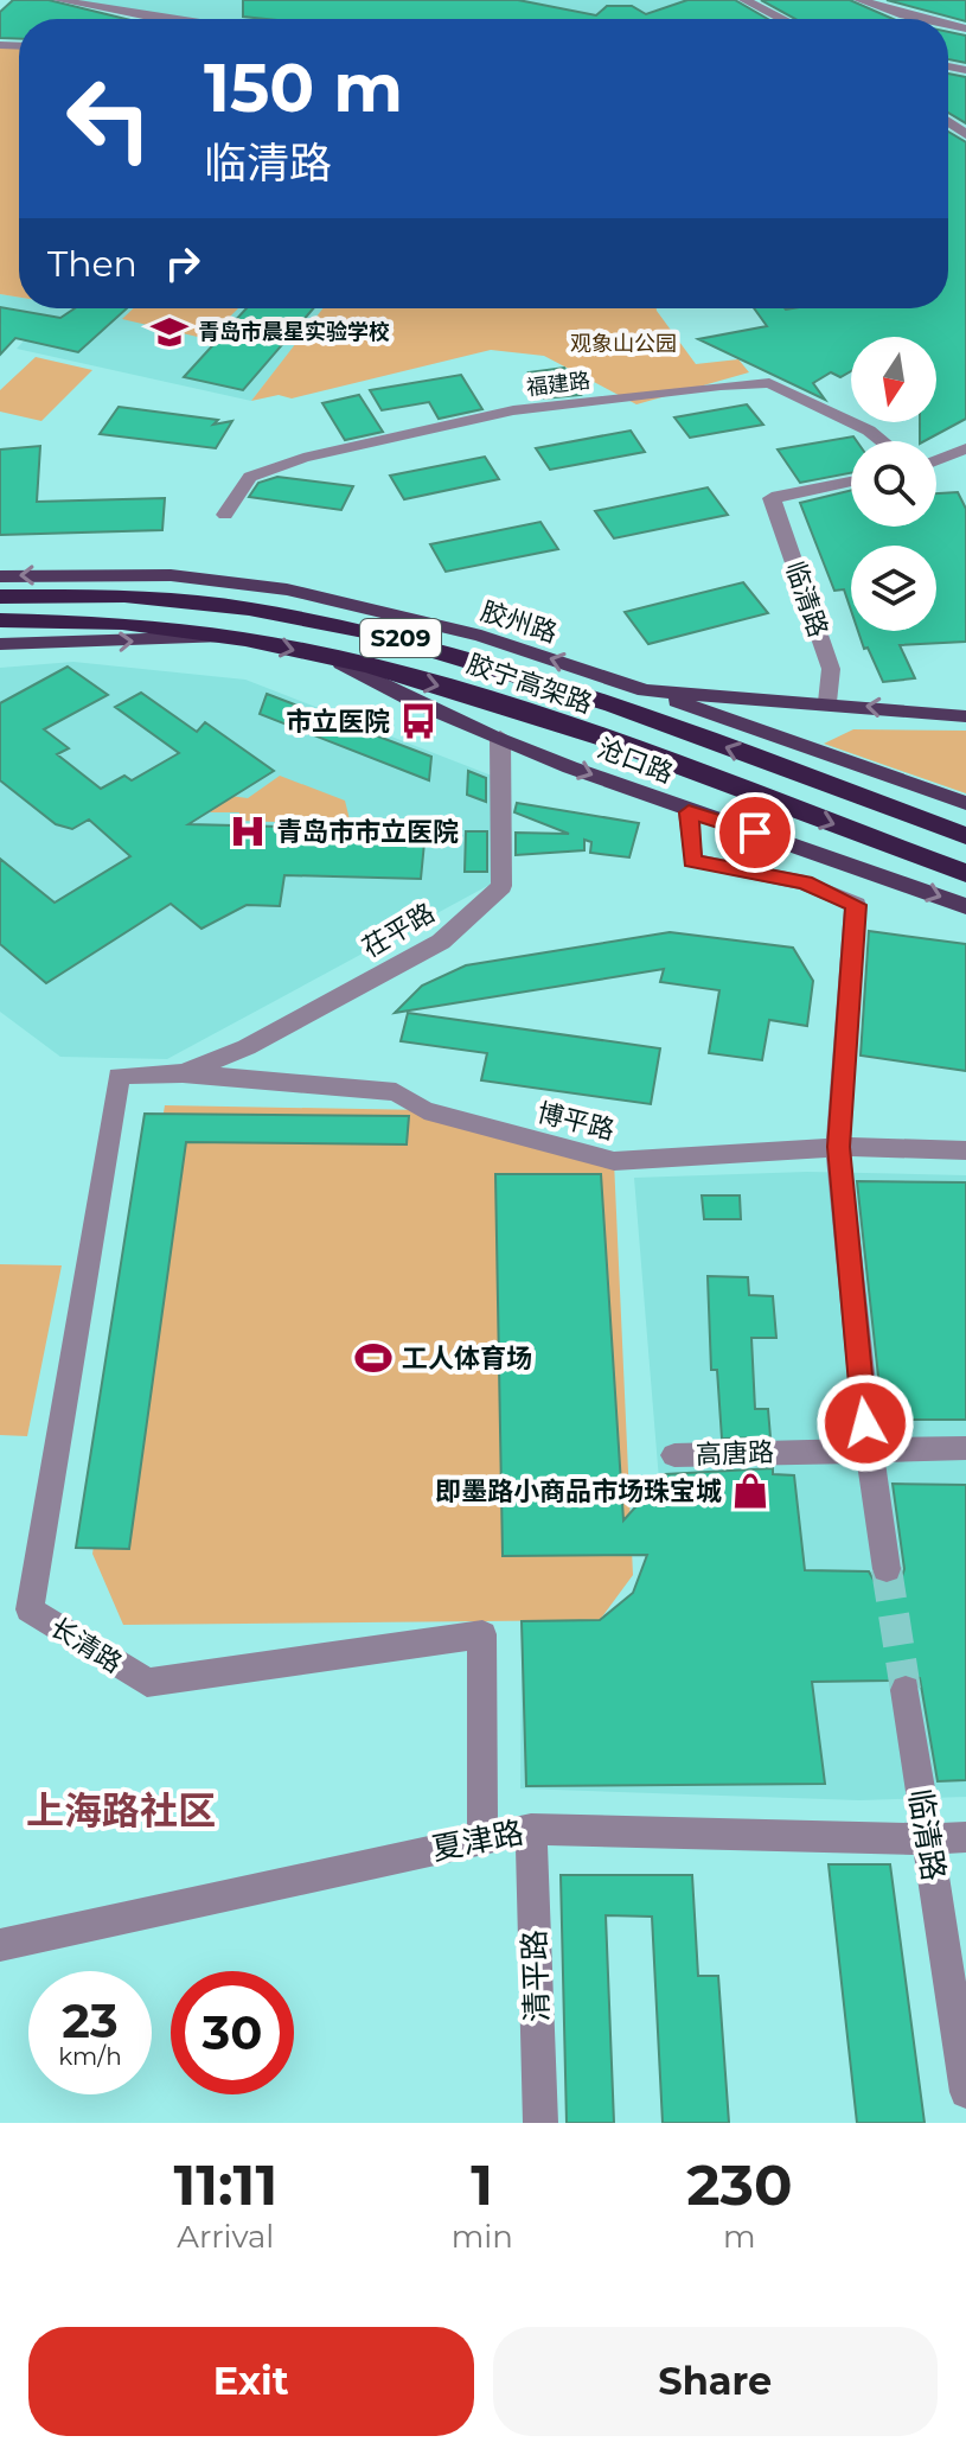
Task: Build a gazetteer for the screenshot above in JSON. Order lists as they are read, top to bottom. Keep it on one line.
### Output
{"streets":{"highway":["S209","胶宁高架路"],"main road":["胶州路","沧口路"],"street":["福建路","临清路","茌平路","博平路","高唐路","长清路","夏津路","清平路"]},"crossings":[["临清路","胶州路"],["临清路","夏津路"],["沧口路","茌平路"],["茌平路","博平路"],["茌平路","长清路"],["博平路","长清路"],["长清路","夏津路"],["夏津路","清平路"]],"districts":["上海路社区"],"parks":["观象山公园"],"places":{"school or university":["青岛市晨星实验学校"],"bus stop":["市立医院"],"hospital":["青岛市市立医院"],"sports":["工人体育场"],"shop":["即墨路小商品市场珠宝城"]},"north":"bottom","page":{"turn":["150 m","临清路"],"then":"Then","speed":"23 km/h","limit":"30","eta":["11:11","Arrival","1","min","230","m"],"buttons":["Exit","Share"]}}
